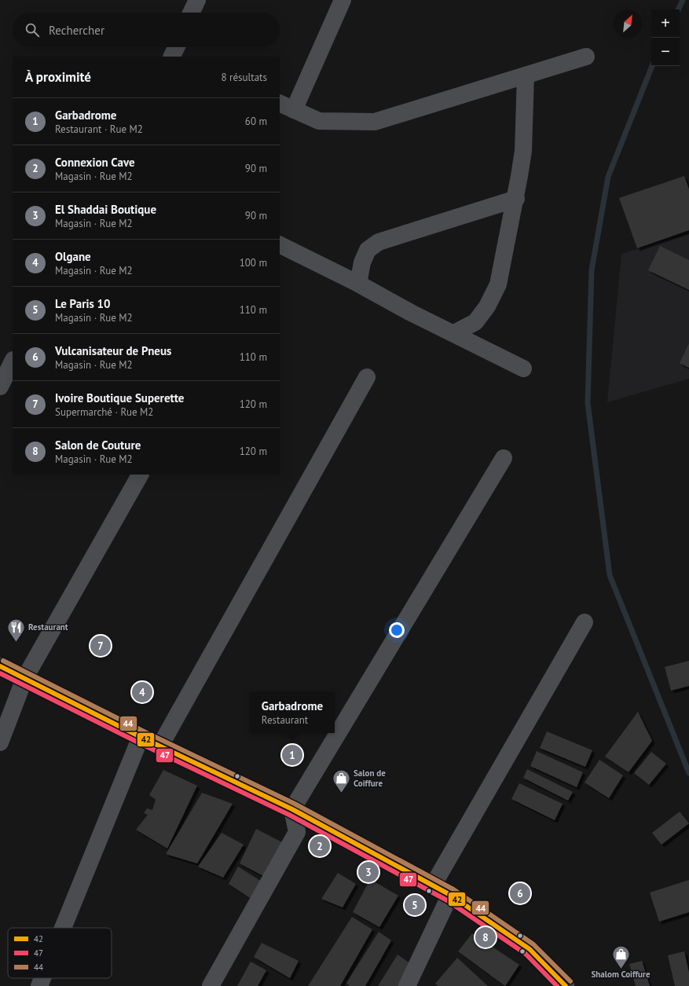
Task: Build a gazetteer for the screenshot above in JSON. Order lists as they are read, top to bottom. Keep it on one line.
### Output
{"places":{"restaurant":["Restaurant"],"shop":["Salon de Coiffure","Shalom Coiffure"]},"lines":["transit line 44","transit line 42","transit line 47"],"legend":["42","47","44"],"north":"top right","page":{"map_buttons":["+","−"],"search":"Rechercher","heading":["À proximité","8 résultats"],"list":[{"mark":"1","name":"Garbadrome","note":"Restaurant · Rue M2","value":"60 m"},{"mark":"2","name":"Connexion Cave","note":"Magasin · Rue M2","value":"90 m"},{"mark":"3","name":"El Shaddai Boutique","note":"Magasin · Rue M2","value":"90 m"},{"mark":"4","name":"Olgane","note":"Magasin · Rue M2","value":"100 m"},{"mark":"5","name":"Le Paris 10","note":"Magasin · Rue M2","value":"110 m"},{"mark":"6","name":"Vulcanisateur de Pneus","note":"Magasin · Rue M2","value":"110 m"},{"mark":"7","name":"Ivoire Boutique Superette","note":"Supermarché · Rue M2","value":"120 m"},{"mark":"8","name":"Salon de Couture","note":"Magasin · Rue M2","value":"120 m"}],"pins":["7","4","1","2","3","6","5","8"],"popup":["Garbadrome","Restaurant"]}}
